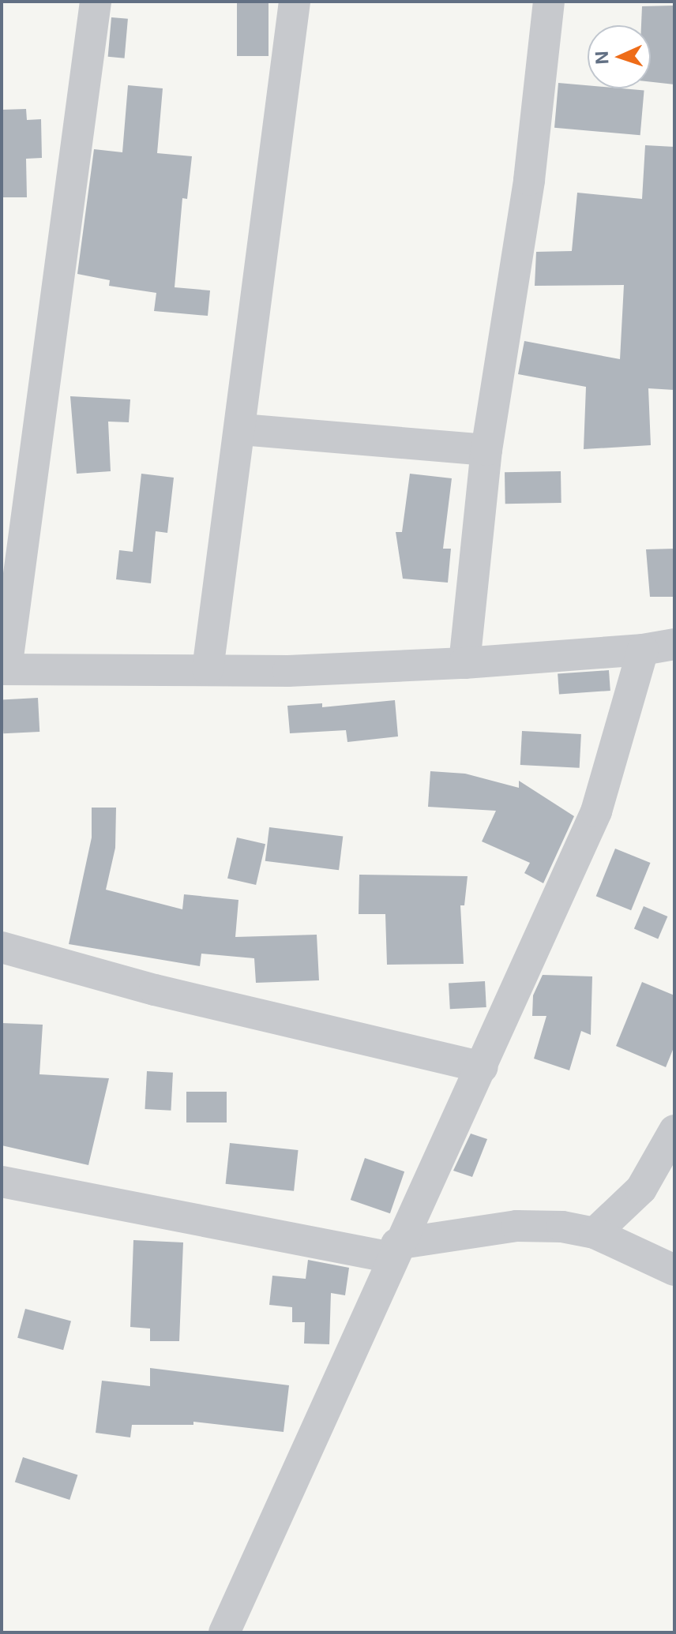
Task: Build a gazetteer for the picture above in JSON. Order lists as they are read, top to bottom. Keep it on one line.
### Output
{"north":"left"}
